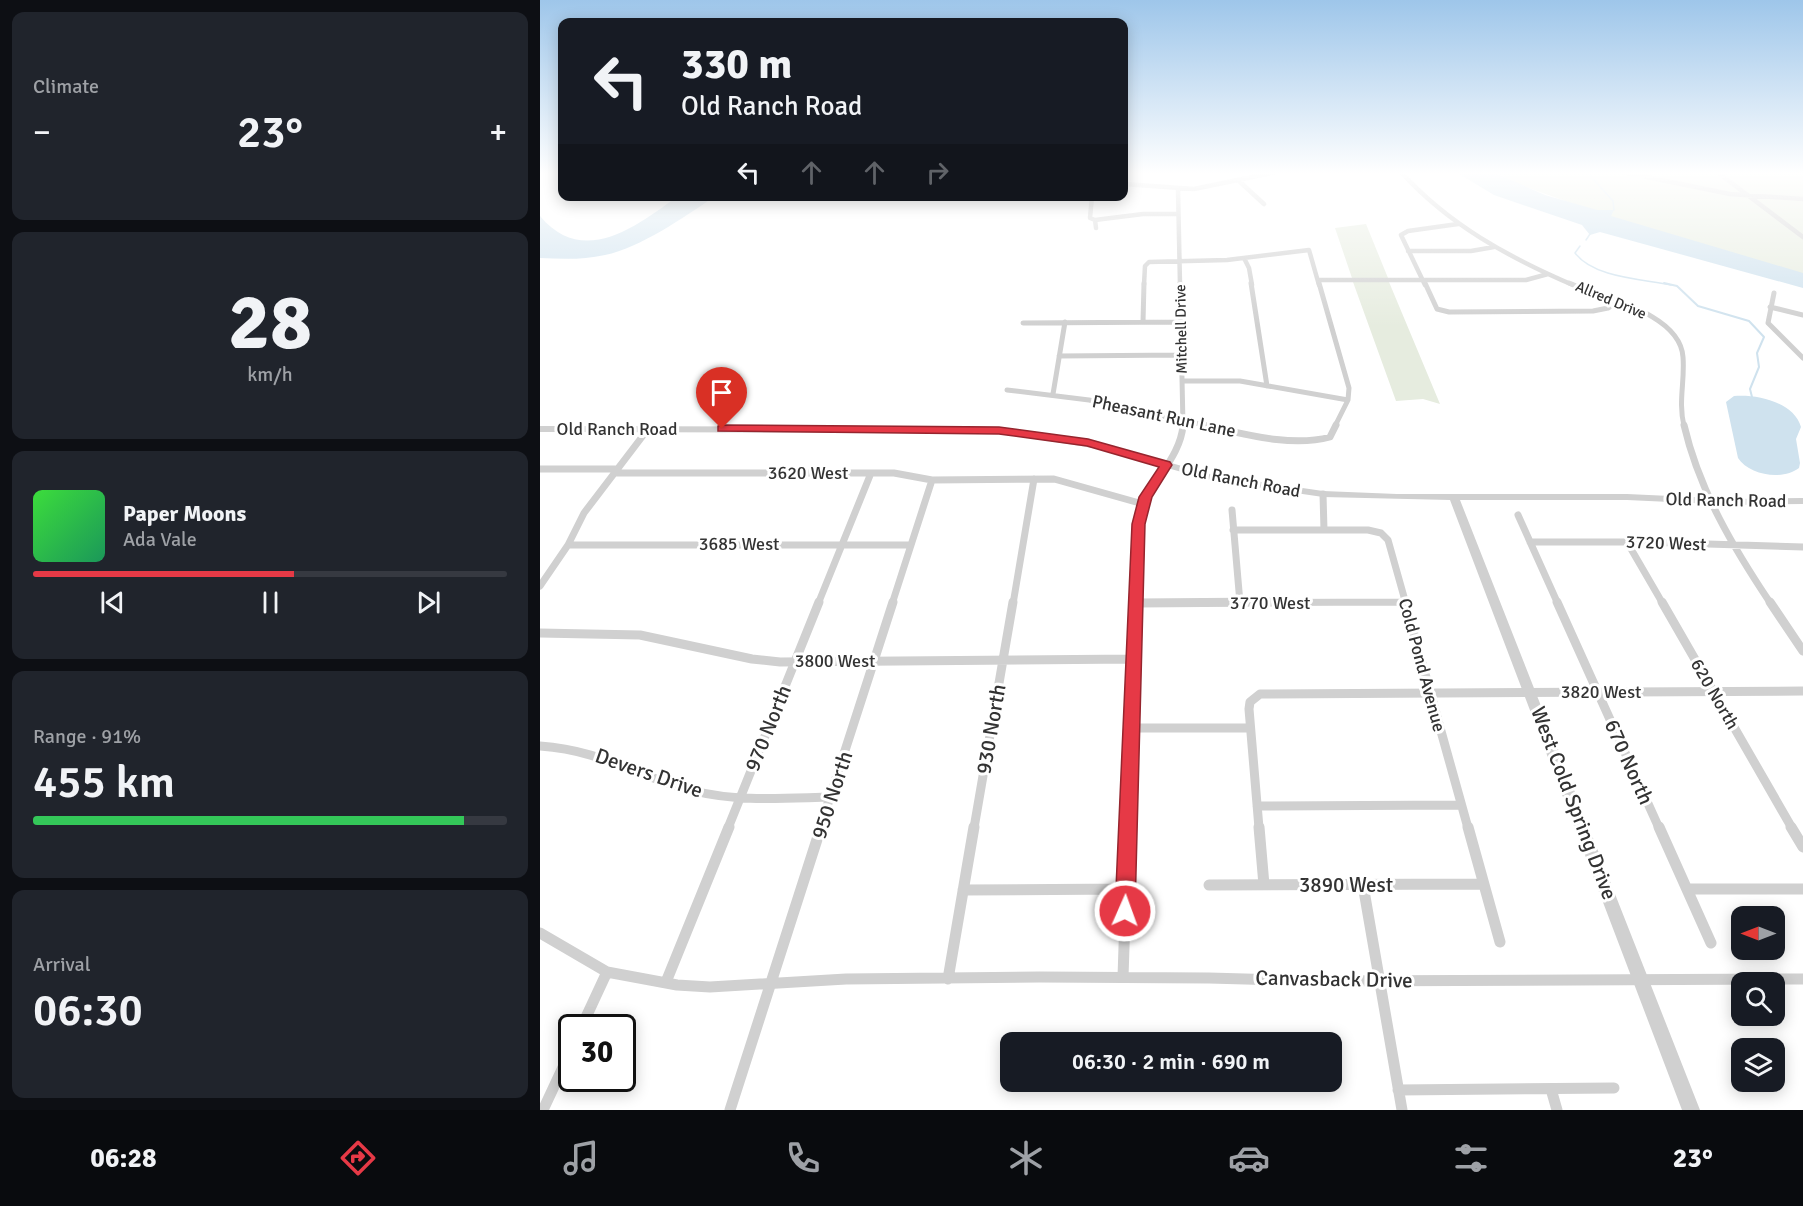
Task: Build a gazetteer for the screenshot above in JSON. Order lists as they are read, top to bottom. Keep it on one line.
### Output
{"streets":{"street":["Allred Drive","Mitchell Drive","Pheasant Run Lane","Old Ranch Road","3620 West","3720 West","3685 West","3770 West","3800 West","Cold Pond Avenue","3820 West","620 North","970 North","930 North","670 North","Devers Drive","950 North","West Cold Spring Drive","3890 West","Canvasback Drive"]},"crossings":[["Allred Drive","Old Ranch Road"],["Allred Drive","3720 West"],["Mitchell Drive","Pheasant Run Lane"],["Mitchell Drive","Old Ranch Road"],["Mitchell Drive","3620 West"],["Old Ranch Road","West Cold Spring Drive"],["3620 West","970 North"],["3620 West","930 North"],["3620 West","950 North"],["3720 West","620 North"],["3720 West","670 North"],["3685 West","970 North"],["3685 West","950 North"],["3770 West","Cold Pond Avenue"],["3800 West","970 North"],["3800 West","930 North"],["3800 West","950 North"],["Cold Pond Avenue","3820 West"],["Cold Pond Avenue","3890 West"],["3820 West","620 North"],["3820 West","670 North"],["3820 West","West Cold Spring Drive"],["970 North","Devers Drive"],["970 North","Canvasback Drive"],["930 North","Canvasback Drive"],["Devers Drive","950 North"],["950 North","Canvasback Drive"],["West Cold Spring Drive","Canvasback Drive"]],"north":"left","page":{"tile":["Climate",["28","km/h"],["Range · 91%","455 km"],["Arrival","06:30"]],"turn":["330 m","Old Ranch Road"],"heat":["−","23°","+"],"song":["Paper Moons","Ada Vale"],"limit":"30","trip":"06:30 · 2 min · 690 m","tabs":["06:28","23°"]}}
